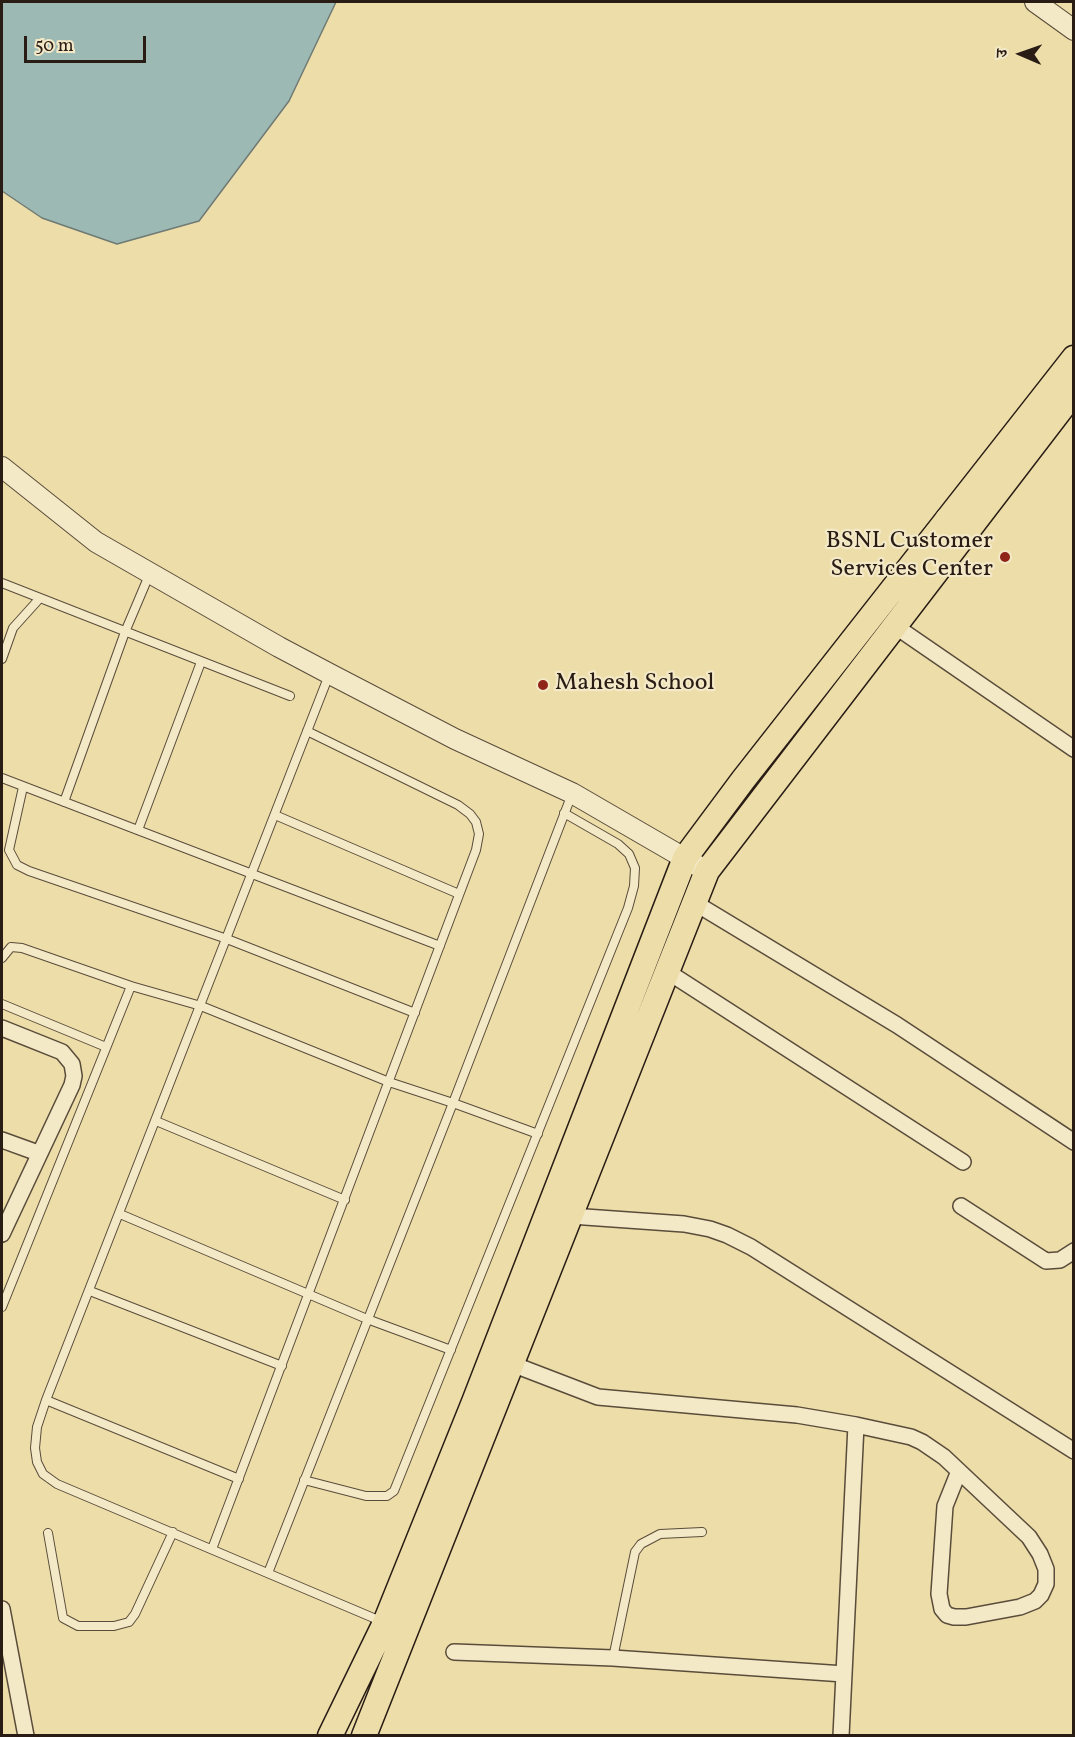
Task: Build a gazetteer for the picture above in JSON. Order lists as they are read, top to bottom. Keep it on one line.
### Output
{"places":["BSNL Customer Services Center","Mahesh School"],"scale_bar":"50 m","north":"left"}
